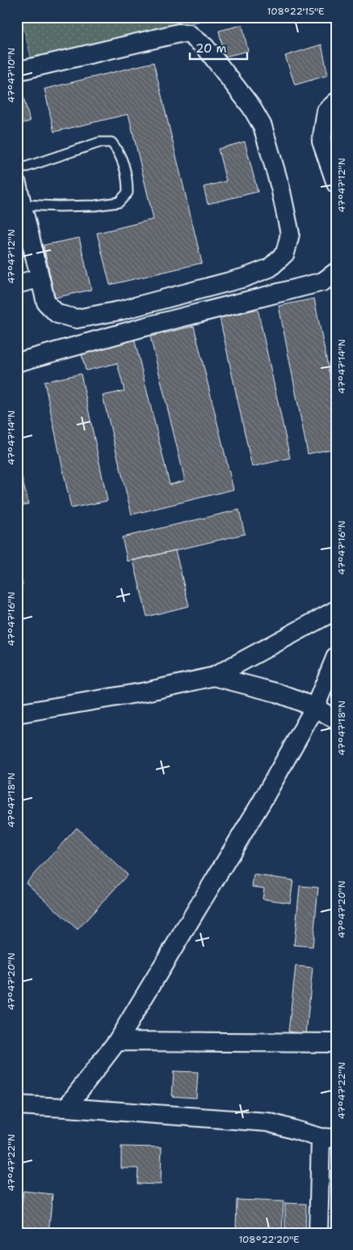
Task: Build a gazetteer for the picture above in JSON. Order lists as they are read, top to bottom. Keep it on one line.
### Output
{"scale_bar":"20 m","coordinates":["108°22'15\"E","47°47'10\"N","47°47'12\"N","47°47'14\"N","47°47'16\"N","47°47'18\"N","47°47'20\"N","47°47'22\"N","108°22'20\"E"]}
